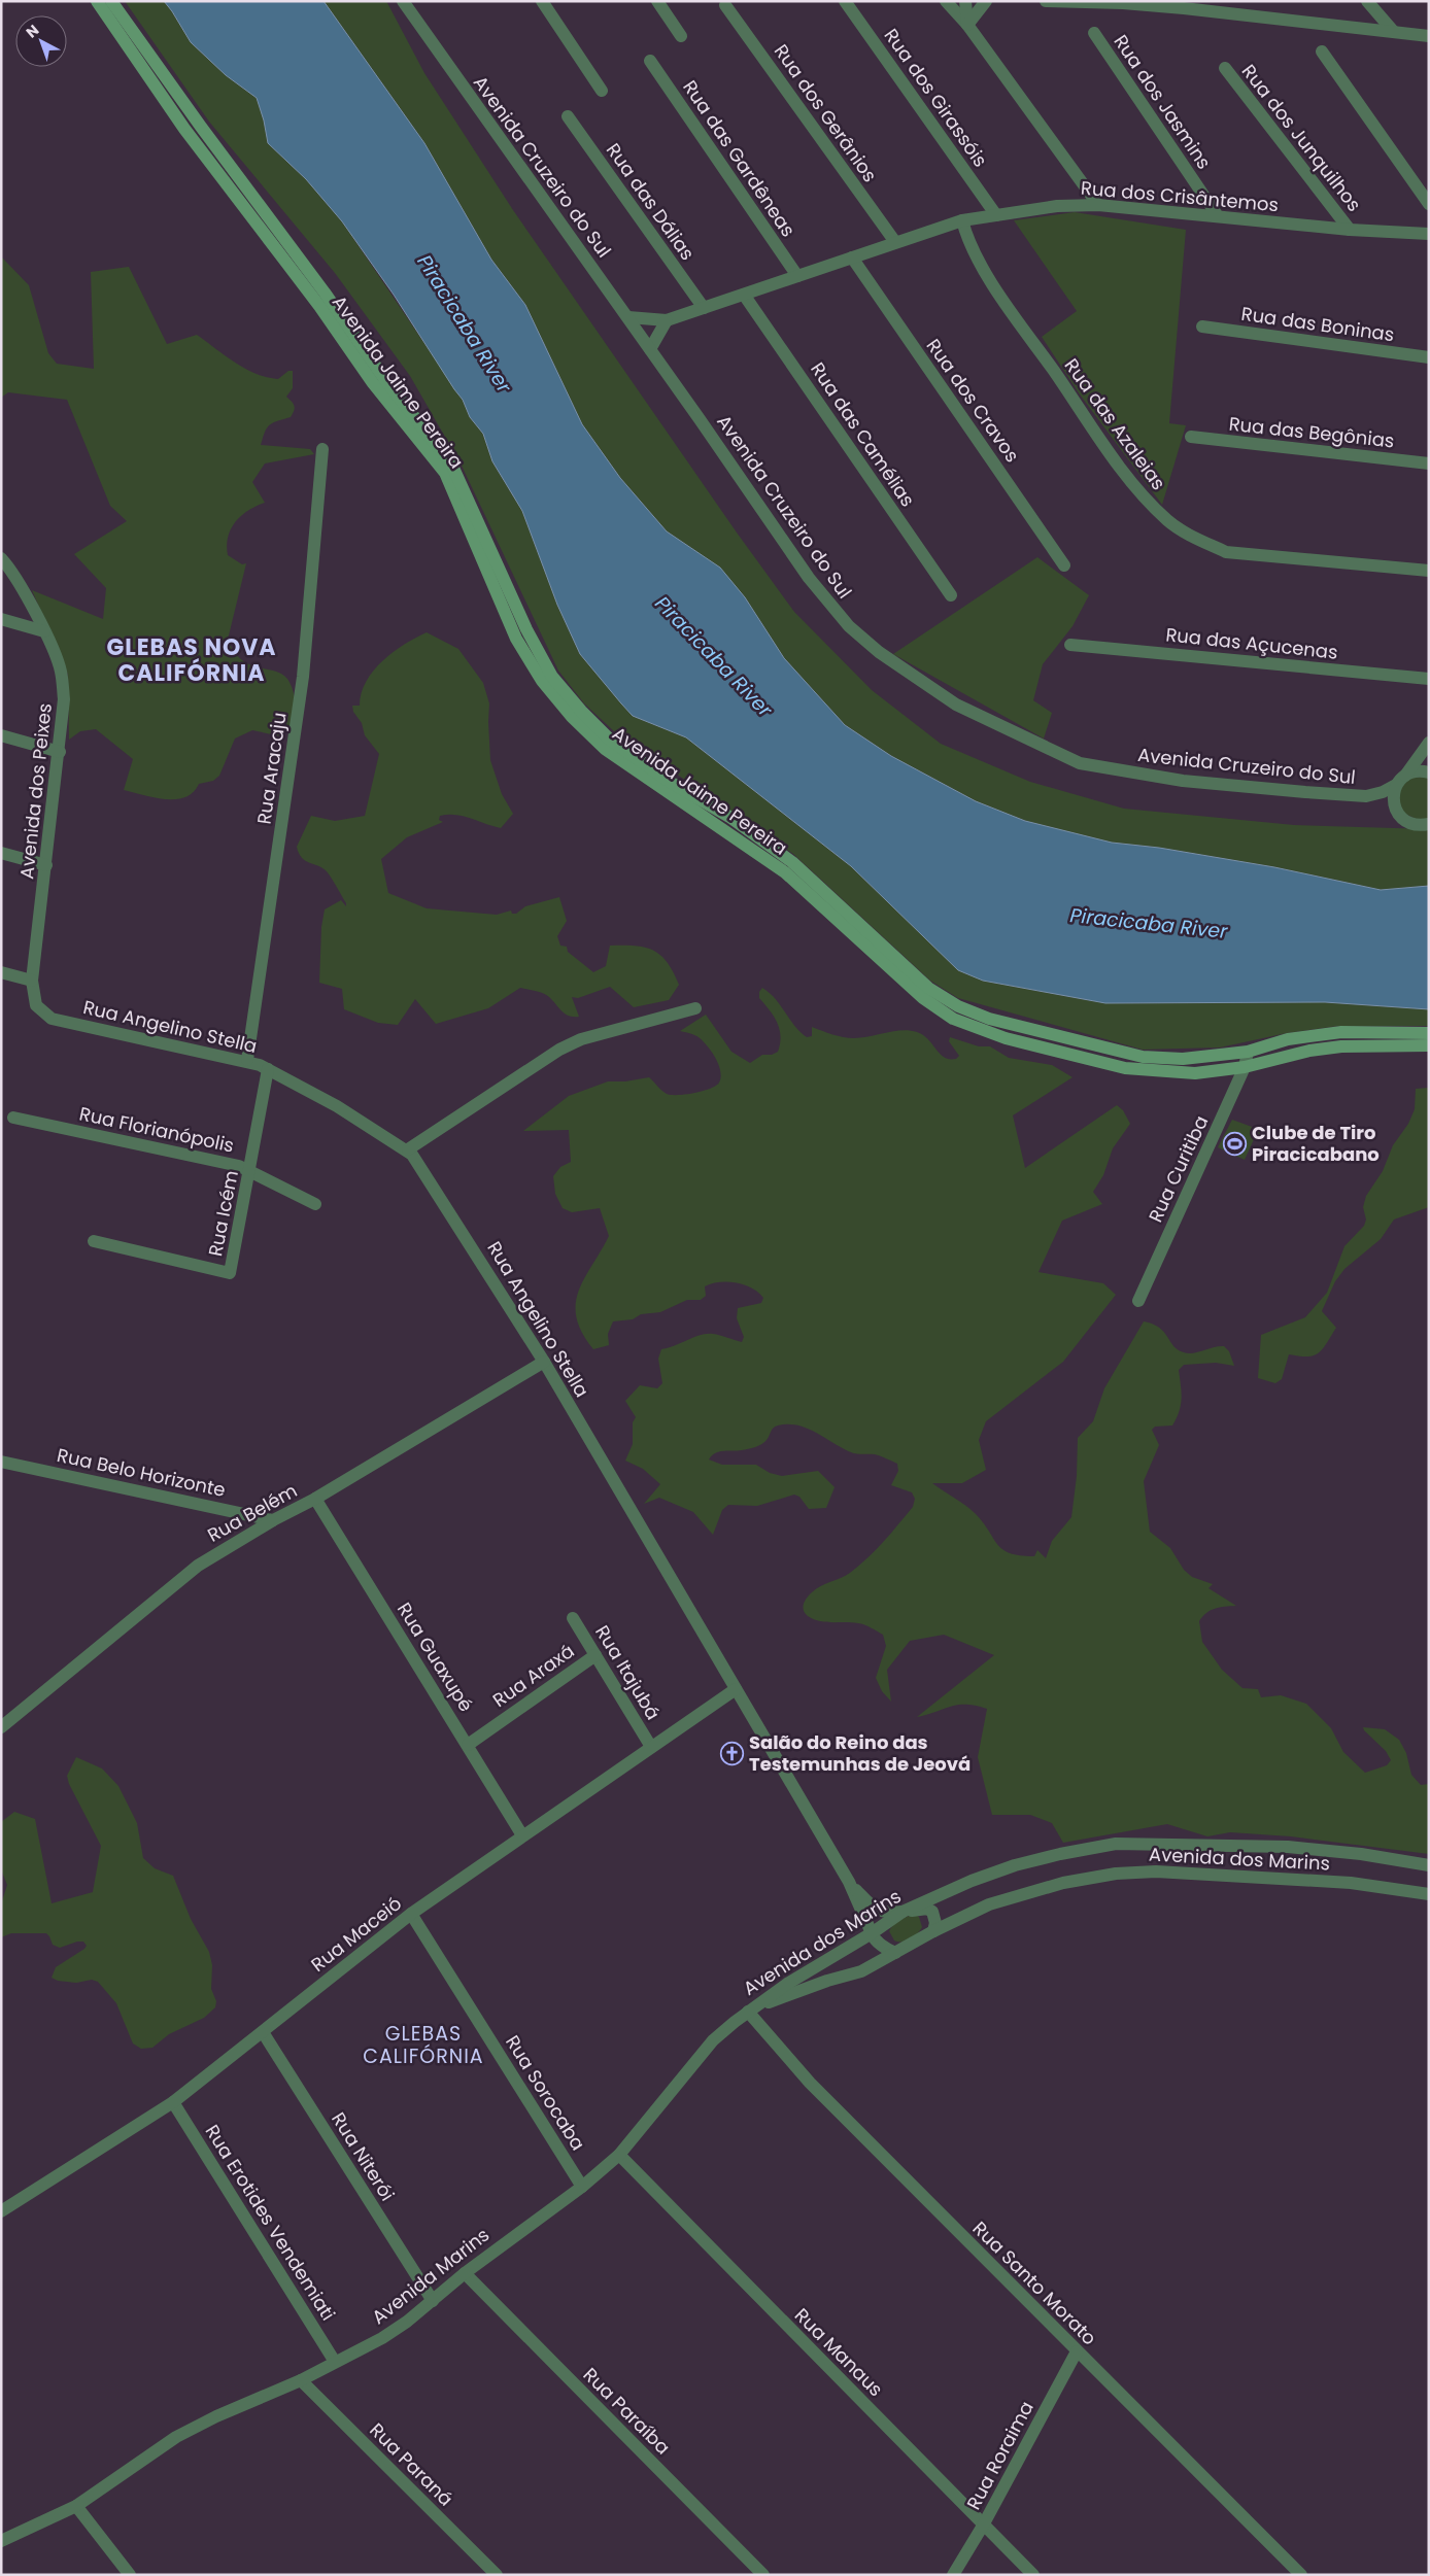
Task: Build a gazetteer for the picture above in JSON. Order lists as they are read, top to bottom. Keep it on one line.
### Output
{"streets":{"main road":["Avenida Jaime Pereira"],"street":["Rua dos Girassóis","Rua dos Jasmins","Rua dos Gerânios","Rua dos Junquilhos","Rua das Gardêneas","Avenida Cruzeiro do Sul","Rua dos Crisântemos","Rua das Dálias","Rua das Boninas","Rua dos Cravos","Rua das Azaleias","Rua das Begônias","Rua das Camélias","Rua das Açucenas","Rua Aracaju","Avenida dos Peixes","Rua Angelino Stella","Rua Florianópolis","Rua Curitiba","Rua Icém","Rua Belo Horizonte","Rua Belém","Rua Guaxupé","Rua Itajubá","Rua Araxá","Avenida dos Marins","Rua Maceió","Rua Sorocaba","Rua Niterói","Rua Erotides Vendemiati","Avenida Marins","Rua Santo Morato","Rua Manaus","Rua Paraíba","Rua Roraima","Rua Paraná"]},"crossings":[["Rua dos Girassóis","Rua dos Crisântemos"],["Rua dos Jasmins","Rua dos Crisântemos"],["Rua dos Gerânios","Rua dos Crisântemos"],["Rua dos Junquilhos","Rua dos Crisântemos"],["Rua das Gardêneas","Rua dos Crisântemos"],["Avenida Cruzeiro do Sul","Rua dos Crisântemos"],["Rua dos Crisântemos","Rua das Dálias"],["Rua dos Crisântemos","Rua dos Cravos"],["Rua dos Crisântemos","Rua das Azaleias"],["Rua dos Crisântemos","Rua das Camélias"],["Avenida Jaime Pereira","Rua Curitiba"],["Rua Aracaju","Rua Angelino Stella"],["Avenida dos Peixes","Rua Angelino Stella"],["Rua Angelino Stella","Rua Icém"],["Rua Angelino Stella","Rua Belém"],["Rua Angelino Stella","Rua Maceió"],["Rua Florianópolis","Rua Icém"],["Rua Belo Horizonte","Rua Belém"],["Rua Belém","Rua Guaxupé"],["Rua Guaxupé","Rua Araxá"],["Rua Guaxupé","Rua Maceió"],["Rua Itajubá","Rua Araxá"],["Rua Itajubá","Rua Maceió"],["Avenida dos Marins","Avenida Marins"],["Avenida dos Marins","Rua Santo Morato"],["Rua Maceió","Rua Sorocaba"],["Rua Maceió","Rua Niterói"],["Rua Maceió","Rua Erotides Vendemiati"],["Rua Sorocaba","Avenida Marins"],["Rua Niterói","Avenida Marins"],["Rua Erotides Vendemiati","Avenida Marins"],["Avenida Marins","Rua Santo Morato"],["Avenida Marins","Rua Manaus"],["Avenida Marins","Rua Paraíba"],["Avenida Marins","Rua Paraná"],["Rua Santo Morato","Rua Roraima"],["Rua Manaus","Rua Roraima"]],"districts":["GLEBAS NOVA CALIFÓRNIA","GLEBAS CALIFÓRNIA"],"water":["Piracicaba River"],"places":{"sports":["Clube de Tiro Piracicabano"],"church":["Salão do Reino das Testemunhas de Jeová"]},"north":"top left"}
